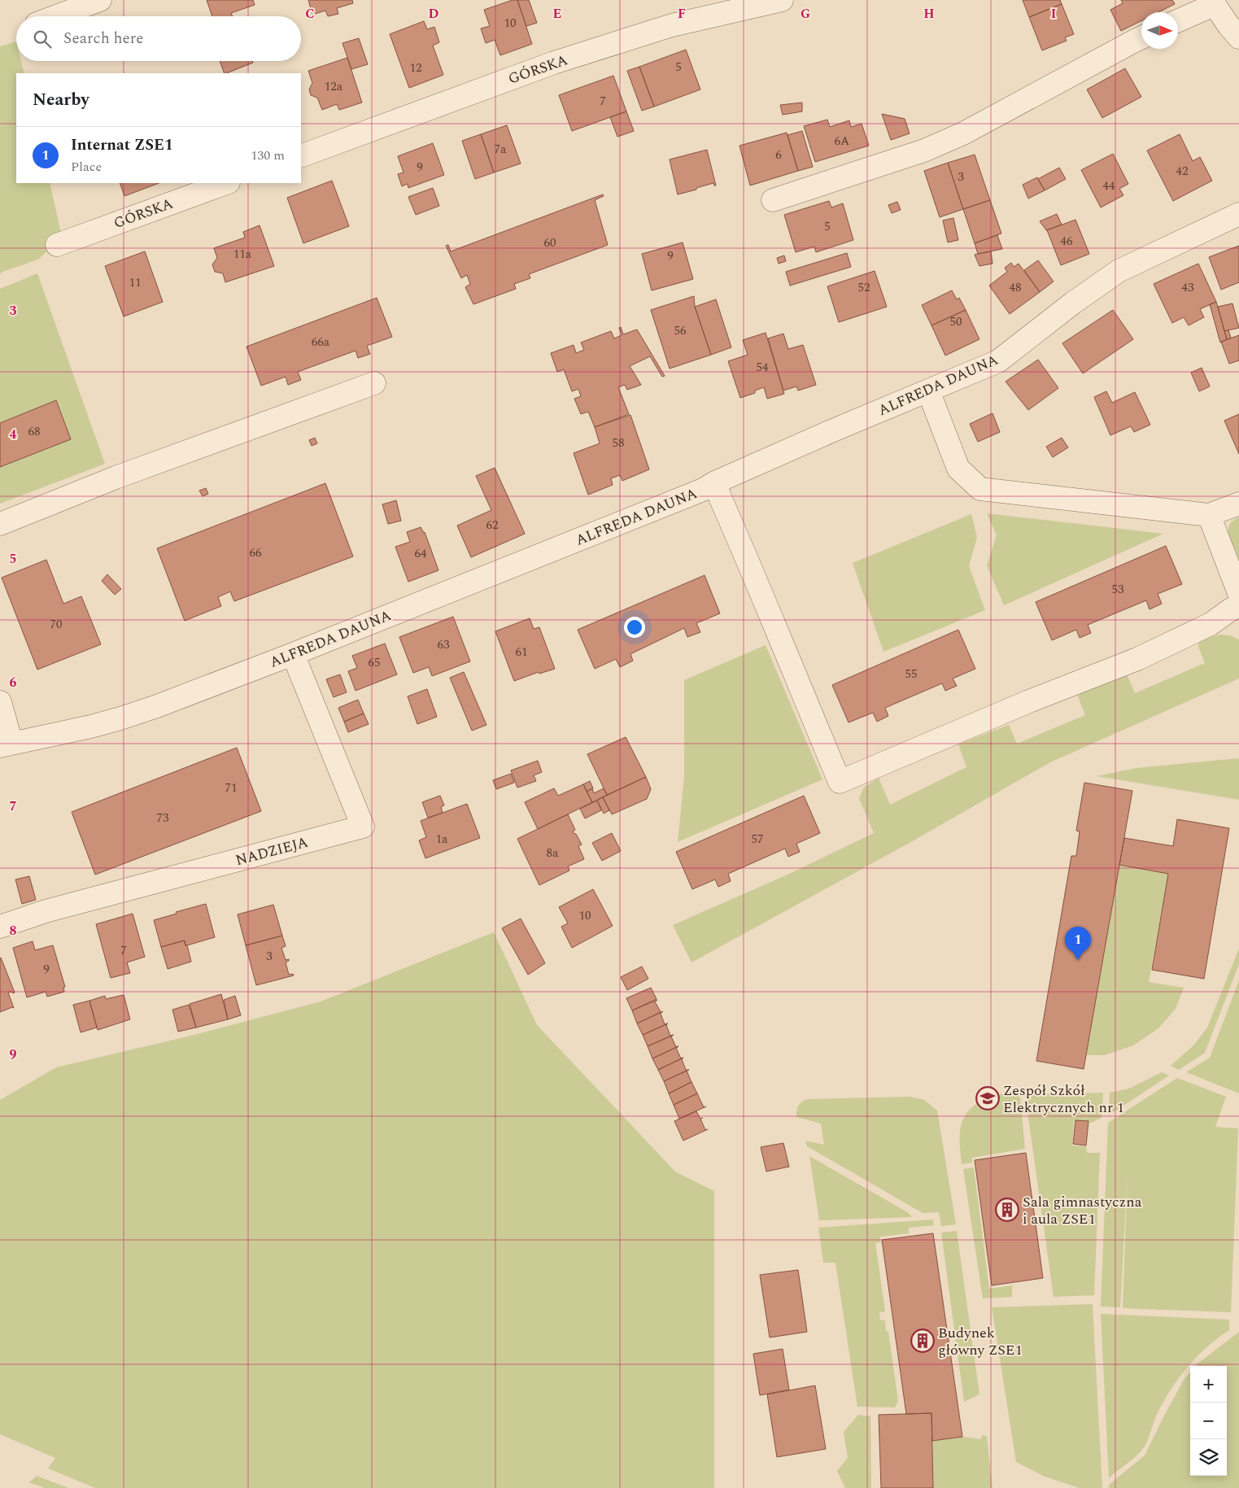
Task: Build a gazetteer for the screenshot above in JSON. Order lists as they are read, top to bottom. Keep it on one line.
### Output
{"streets":{"street":["GÓRSKA","ALFREDA DAUNA","NADZIEJA"]},"crossings":[["ALFREDA DAUNA","NADZIEJA"]],"places":{"school or university":["Zespół Szkół Elektrycznych nr 1"],"building":["Sala gimnastyczna i aula ZSE1","Budynek główny ZSE1"]},"house_numbers":["10","5","12","12a","7","6A","7a","6","9","42","3","44","5","46","60","11a","9","11","52","48","43","50","56","66a","54","68","58","62","66","64","53","70","63","61","65","55","71","73","1a","57","8a","10","7","3","9"],"north":"right","page":{"search":"Search here","heading":"Nearby","list":[{"mark":"1","name":"Internat ZSE1","note":"Place","value":"130 m"}],"pins":"1","map_buttons":["+","−"]},"grid":{"columns":["C","D","E","F","G","H","I"],"rows":["3","4","5","6","7","8","9"]}}
